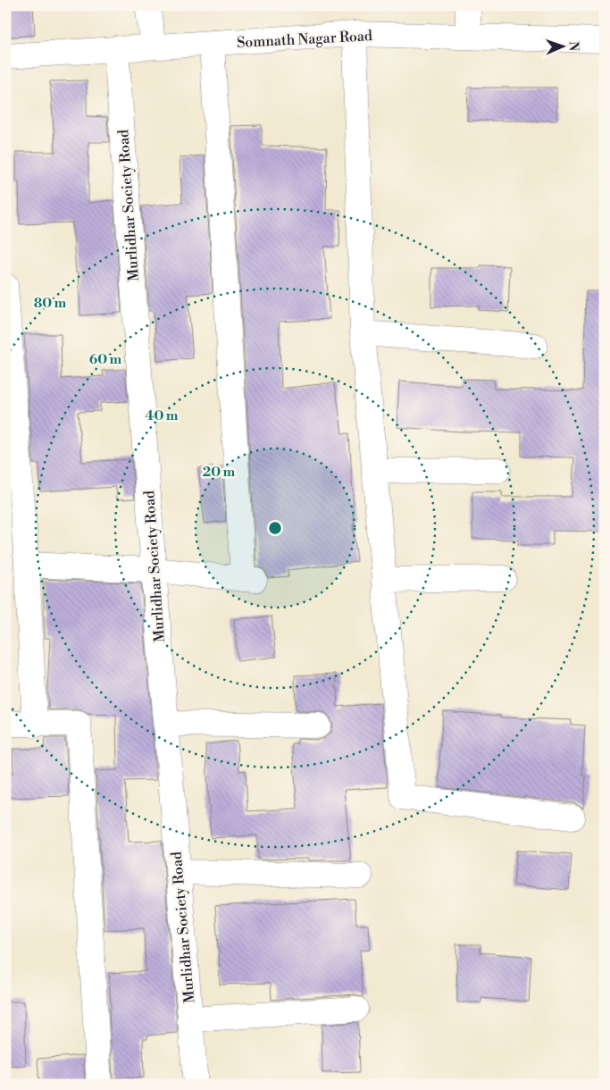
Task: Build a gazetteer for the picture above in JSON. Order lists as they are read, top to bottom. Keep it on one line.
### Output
{"streets":{"street":["Somnath Nagar Road","Murlidhar Society Road"]},"crossings":[["Somnath Nagar Road","Murlidhar Society Road"]],"north":"right","rings":["80 m","60 m","40 m","20 m"]}
